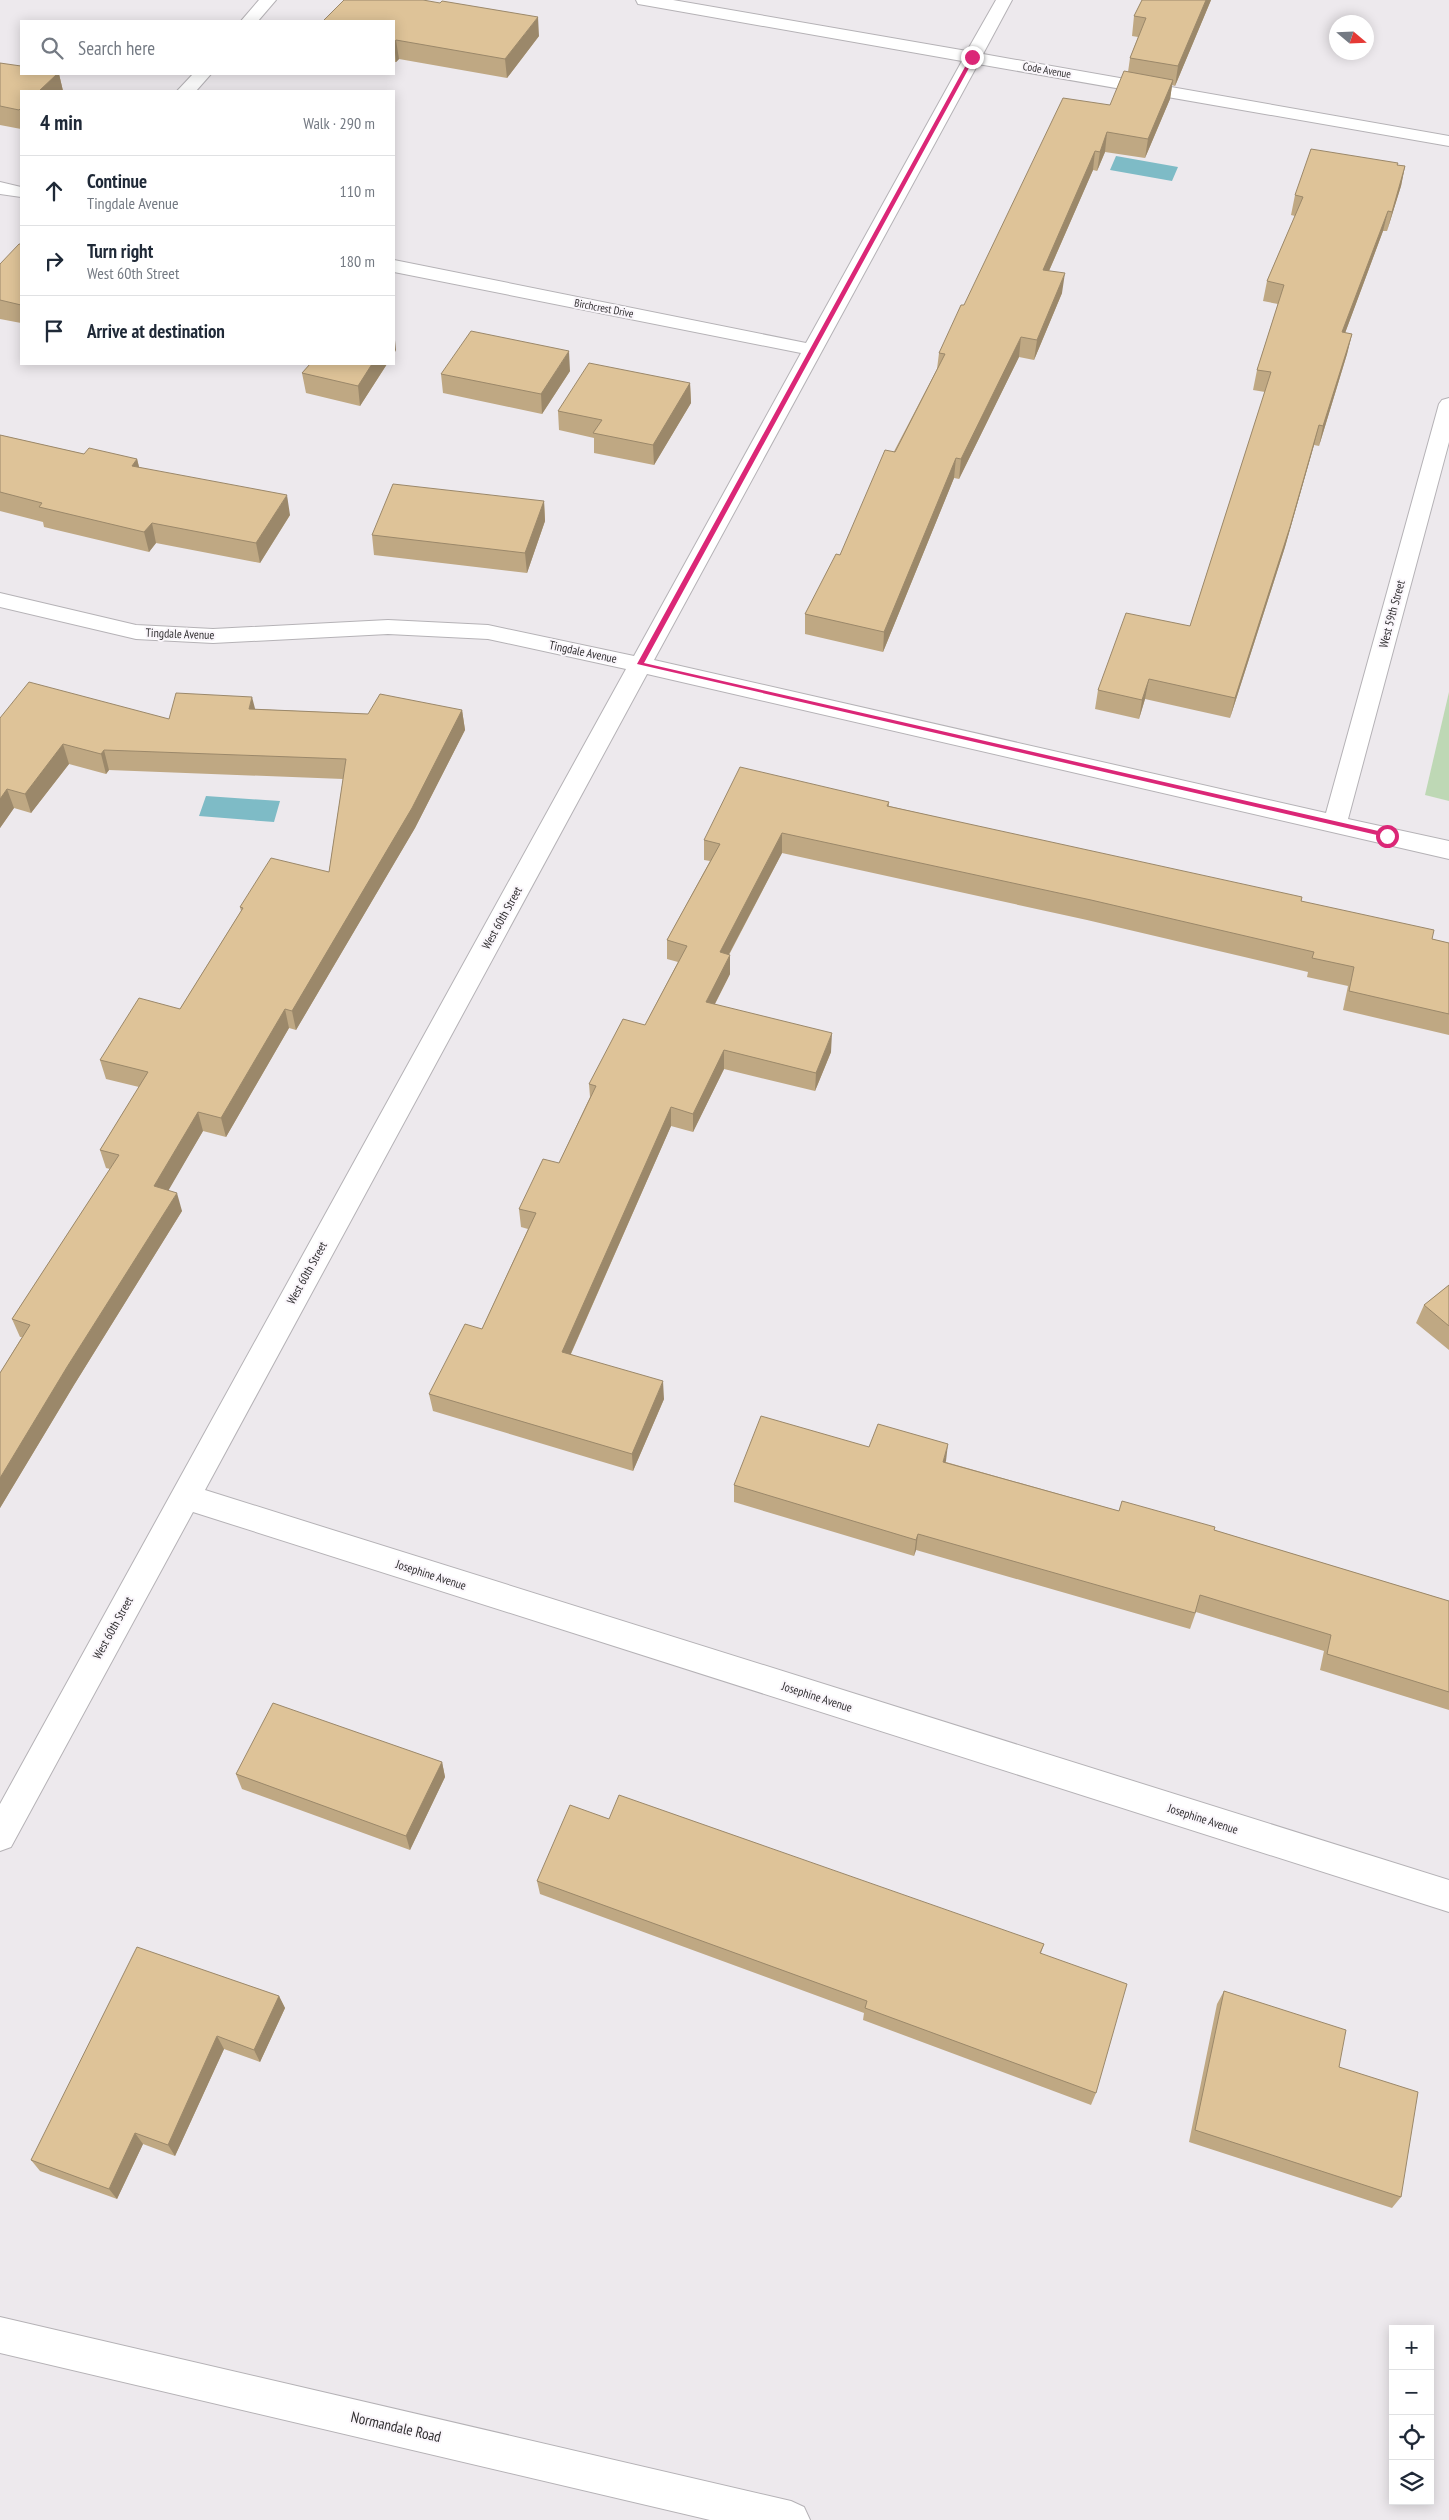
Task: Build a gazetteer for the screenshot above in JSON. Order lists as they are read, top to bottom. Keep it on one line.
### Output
{"streets":{"street":["Code Avenue","Birchcrest Drive","West 59th Street","Tingdale Avenue","West 60th Street","Josephine Avenue","Normandale Road"]},"crossings":[["Code Avenue","West 60th Street"],["Birchcrest Drive","West 60th Street"],["West 59th Street","Tingdale Avenue"],["Tingdale Avenue","West 60th Street"],["West 60th Street","Josephine Avenue"]],"north":"right","page":{"search":"Search here","heading":["4 min","Walk · 290 m"],"list":[["Continue","Tingdale Avenue","110 m"],["Turn right","West 60th Street","180 m"],"Arrive at destination"],"map_buttons":["+","−"]}}
